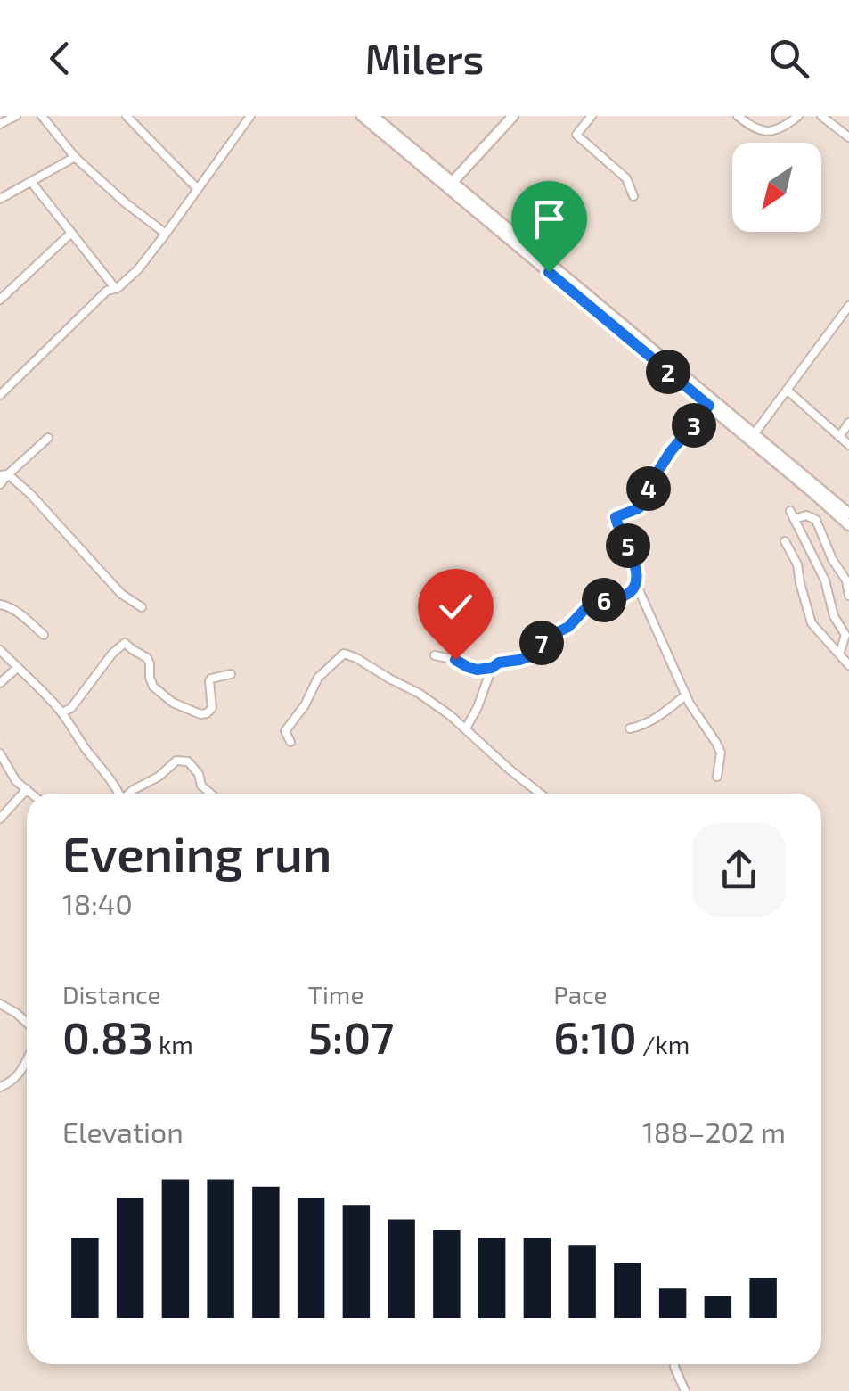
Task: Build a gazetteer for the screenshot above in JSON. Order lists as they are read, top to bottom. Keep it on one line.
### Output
{"north":"bottom left","page":{"header":"Milers","pins":["2","3","4","5","6","7"],"heading":["Evening run","18:40"],"stats":[["Distance","0.83 km"],["Time","5:07"],["Pace","6:10 /km"]],"chart":["Elevation","188–202 m"]}}
